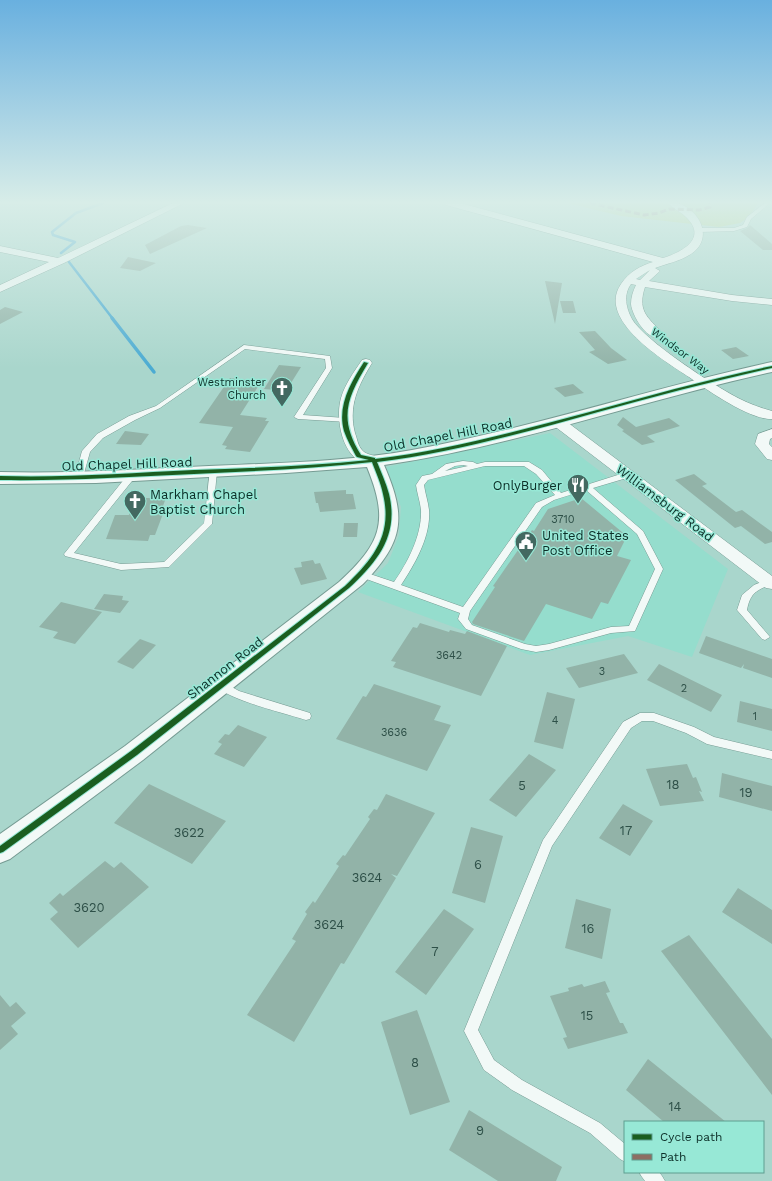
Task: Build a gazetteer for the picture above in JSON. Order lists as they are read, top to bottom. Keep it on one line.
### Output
{"streets":{"street":["Windsor Way","Old Chapel Hill Road","Williamsburg Road","Shannon Road"]},"crossings":[["Windsor Way","Old Chapel Hill Road"],["Old Chapel Hill Road","Williamsburg Road"],["Old Chapel Hill Road","Shannon Road"]],"places":{"church":["Westminster Church","Markham Chapel Baptist Church"],"restaurant":["OnlyBurger"],"public building":["United States Post Office"]},"house_numbers":["3710","3642","3","2","1","4","3636","18","5","19","17","3622","6","3624","3620","3624","16","7","15","8","14","9"],"legend":["Cycle path","Path"]}
